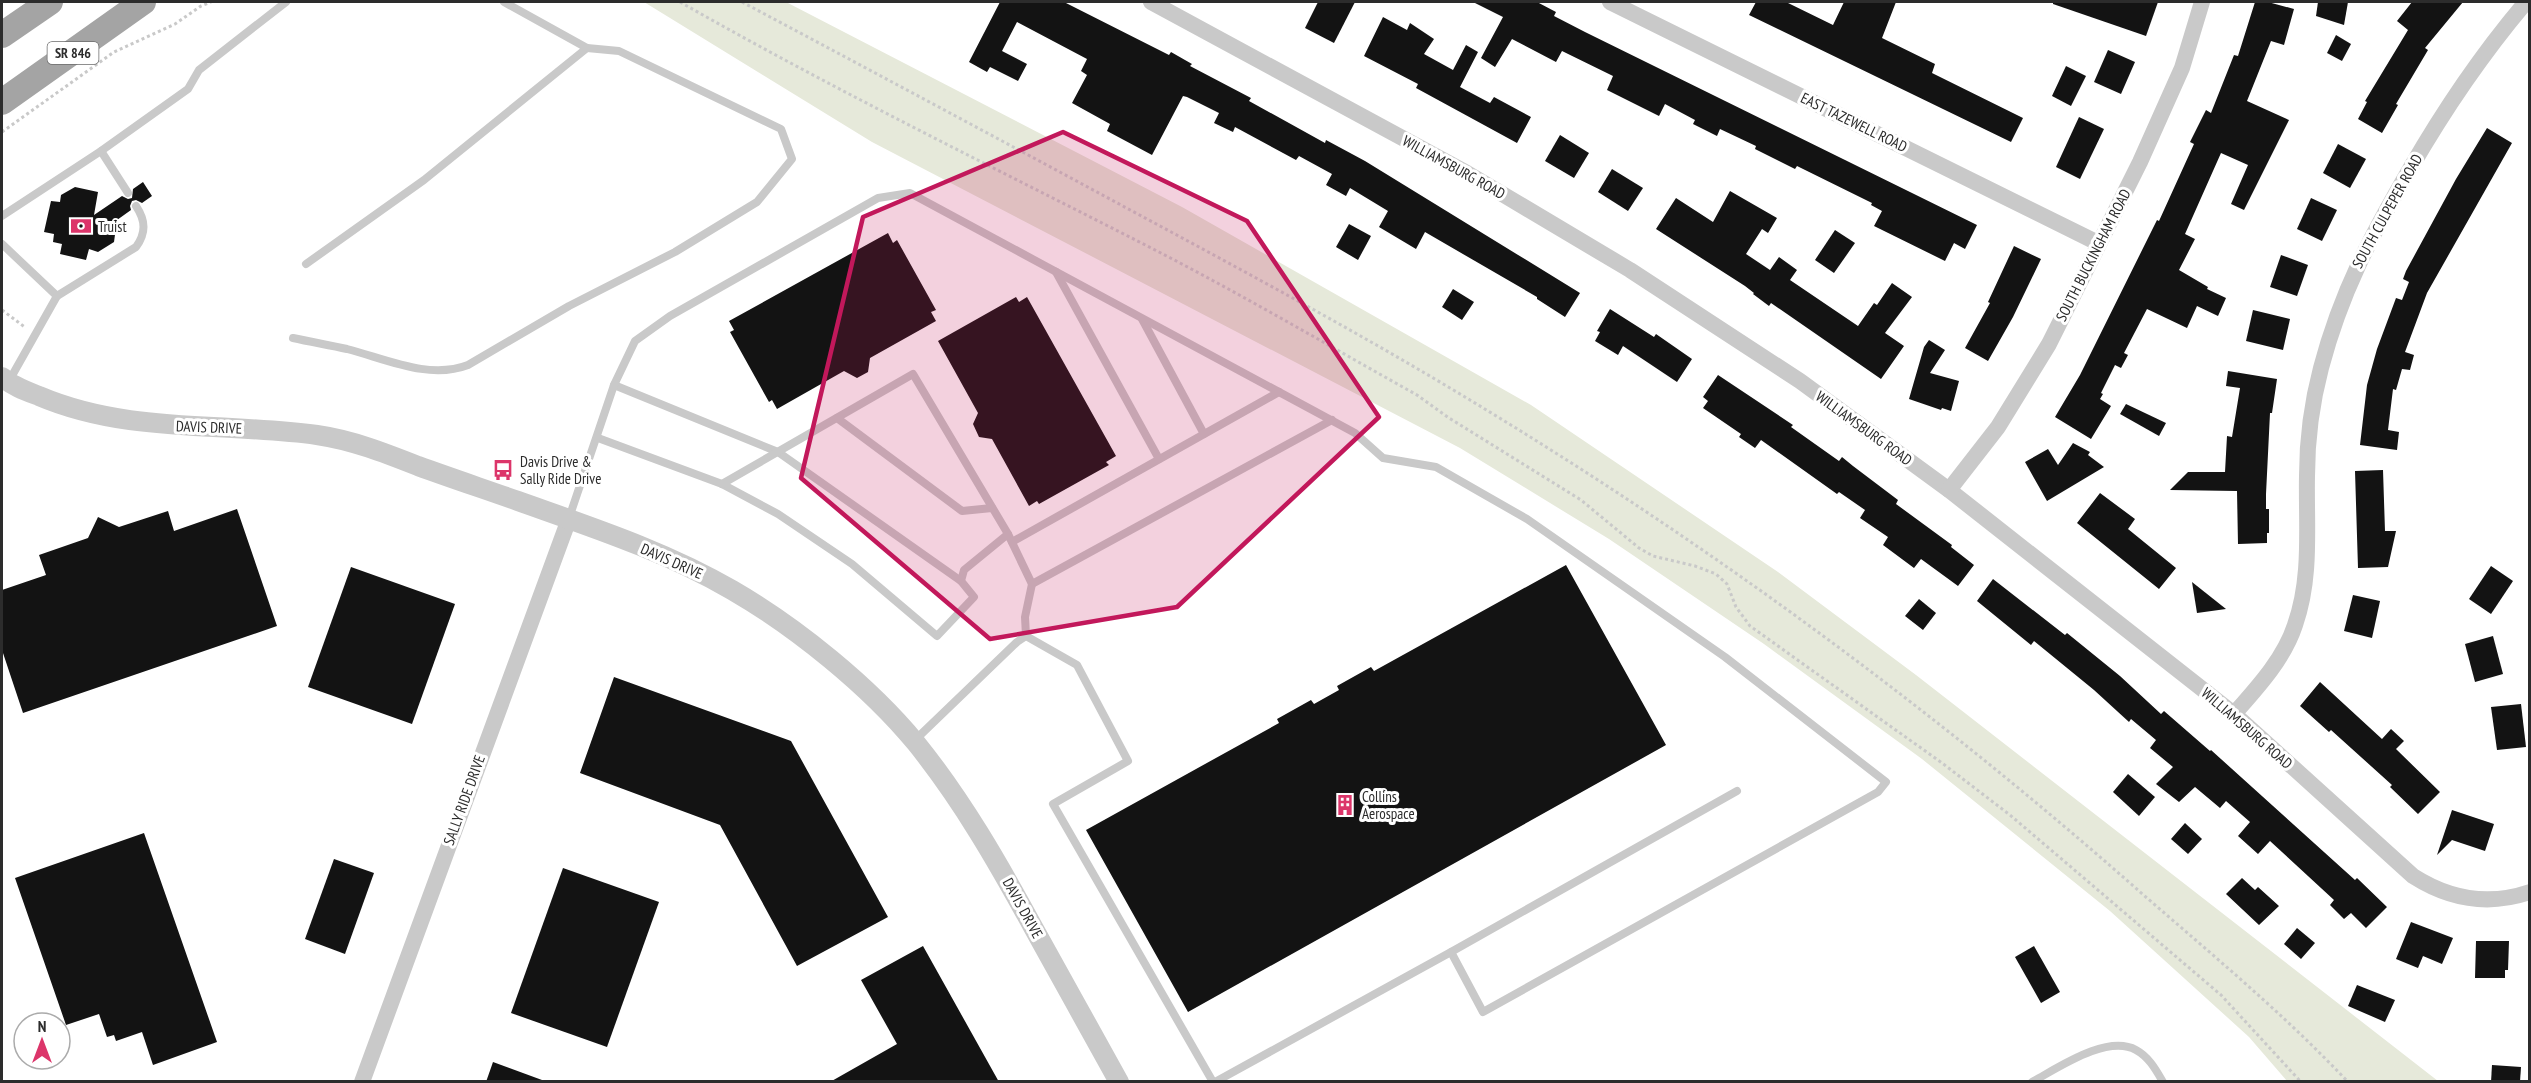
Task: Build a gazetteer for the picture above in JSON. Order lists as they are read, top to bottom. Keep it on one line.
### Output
{"streets":{"main road":["SR 846"],"street":["EAST TAZEWELL ROAD","WILLIAMSBURG ROAD","SOUTH CULPEPER ROAD","SOUTH BUCKINGHAM ROAD","DAVIS DRIVE","SALLY RIDE DRIVE"]},"crossings":[["EAST TAZEWELL ROAD","SOUTH BUCKINGHAM ROAD"],["WILLIAMSBURG ROAD","SOUTH CULPEPER ROAD"],["WILLIAMSBURG ROAD","SOUTH BUCKINGHAM ROAD"],["DAVIS DRIVE","SALLY RIDE DRIVE"]],"places":{"bank":["Truist"],"bus stop":["Davis Drive & Sally Ride Drive"],"building":["Collins Aerospace"]},"north":"top"}
